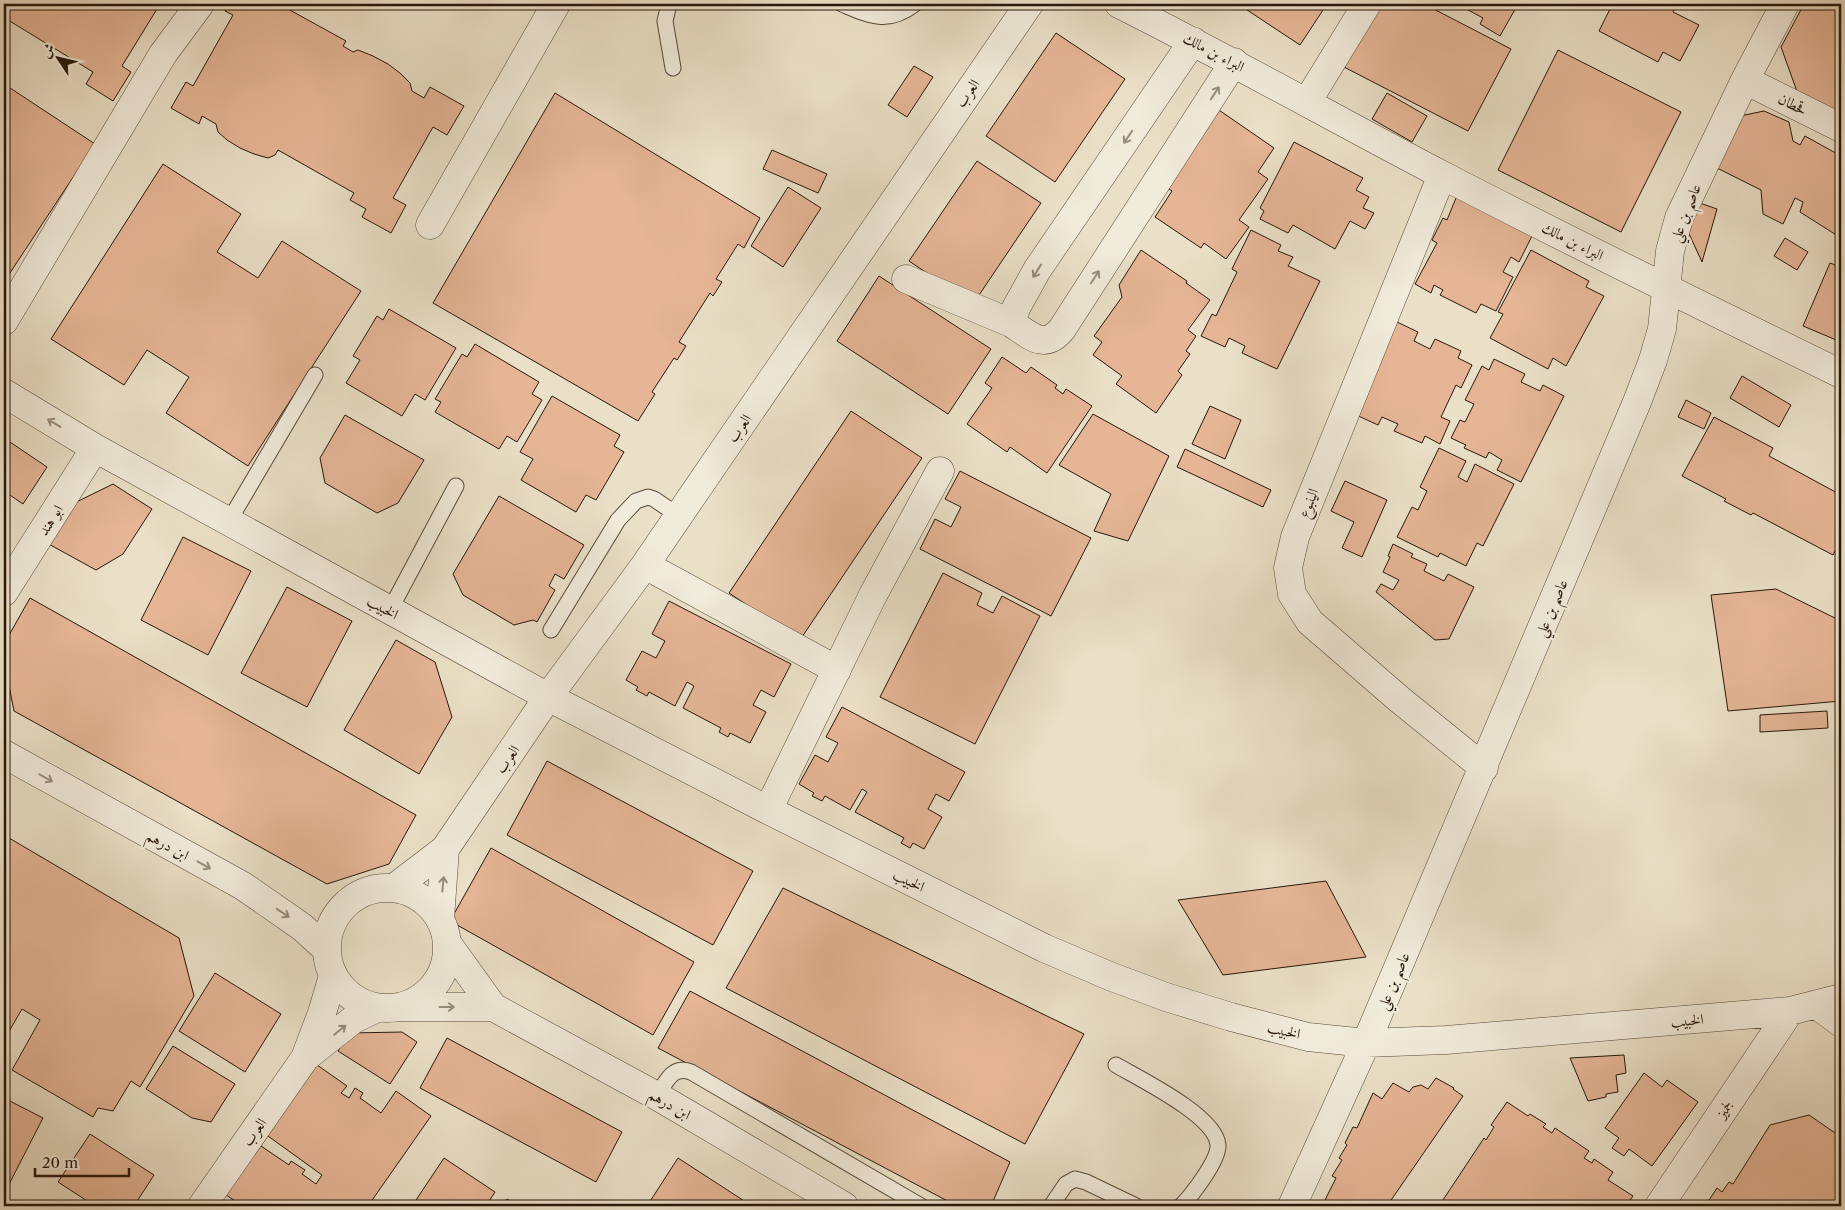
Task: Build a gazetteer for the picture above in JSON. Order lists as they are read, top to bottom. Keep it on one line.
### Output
{"streets":{"street":["البراء بن مالك","العرب","قحطان","عاصم بن علي","الينبوع","ابو هند","الخبيب","ابن درهم","لجميز"]},"crossings":[["البراء بن مالك","عاصم بن علي"],["البراء بن مالك","الينبوع"],["العرب","الخبيب"],["العرب","ابن درهم"],["قحطان","عاصم بن علي"],["عاصم بن علي","الينبوع"],["عاصم بن علي","الخبيب"],["ابو هند","الخبيب"],["الخبيب","لجميز"]],"one_way":["ابن درهم"],"scale_bar":"20 m","north":"top left"}
